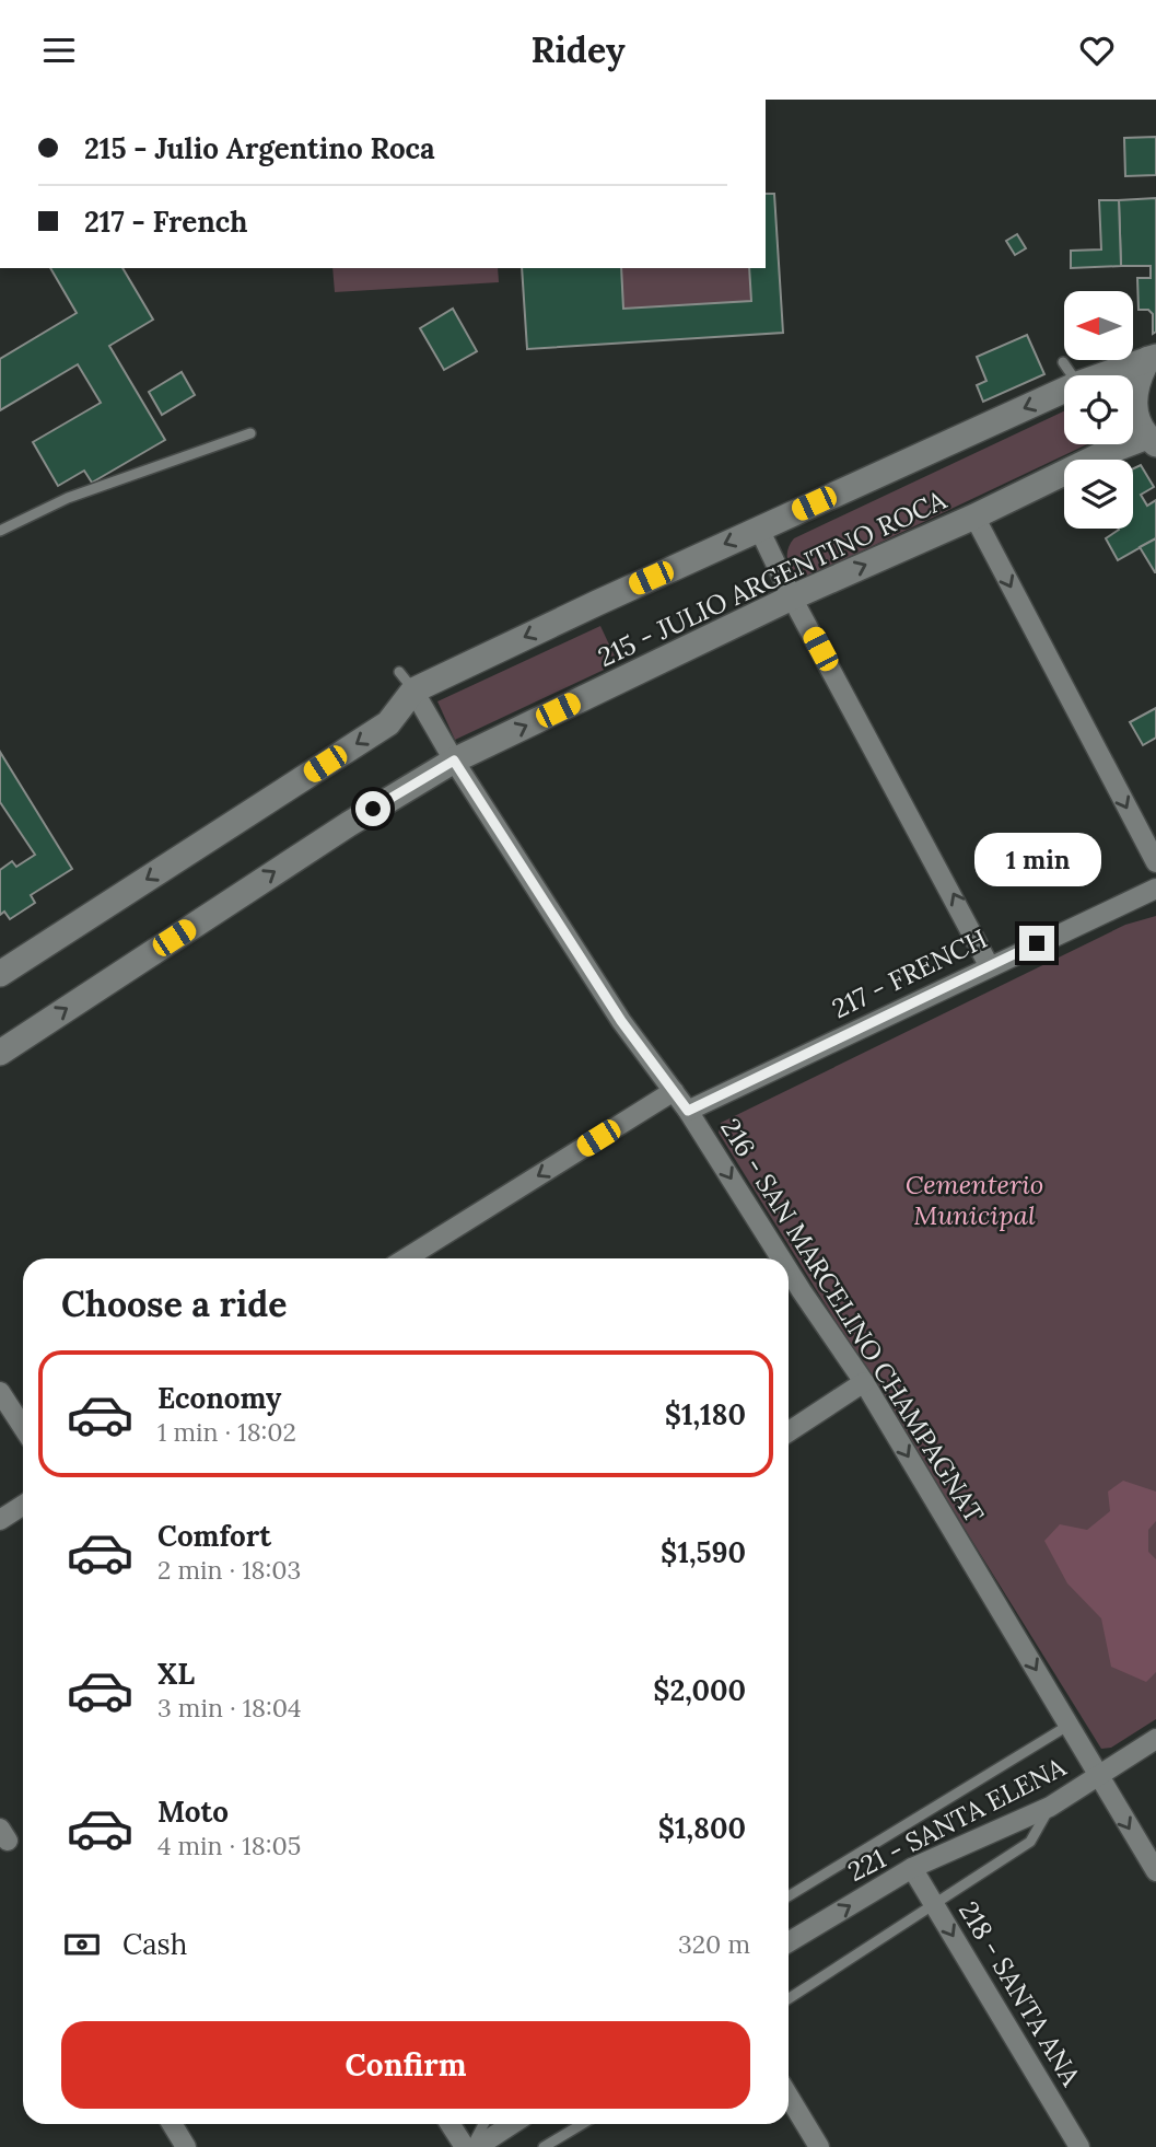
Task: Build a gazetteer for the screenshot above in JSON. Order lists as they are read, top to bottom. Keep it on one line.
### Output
{"streets":{"street":["215 - JULIO ARGENTINO ROCA","217 - FRENCH","216 - SAN MARCELINO CHAMPAGNAT","221 - SANTA ELENA","218 - SANTA ANA"]},"crossings":[["215 - JULIO ARGENTINO ROCA","216 - SAN MARCELINO CHAMPAGNAT"],["217 - FRENCH","216 - SAN MARCELINO CHAMPAGNAT"],["216 - SAN MARCELINO CHAMPAGNAT","221 - SANTA ELENA"],["221 - SANTA ELENA","218 - SANTA ANA"]],"one_way":["216 - SAN MARCELINO CHAMPAGNAT","218 - SANTA ANA"],"parks":["Cementerio Municipal"],"north":"left","page":{"header":"Ridey","banner":["215 - Julio Argentino Roca","217 - French"],"bubble":"1 min","heading":"Choose a ride","list":[{"name":"Economy","note":"1 min · 18:02","value":"$1,180"},{"name":"Comfort","note":"2 min · 18:03","value":"$1,590"},{"name":"XL","note":"3 min · 18:04","value":"$2,000"},{"name":"Moto","note":"4 min · 18:05","value":"$1,800"}],"pay":["Cash","320 m"],"buttons":"Confirm"}}
